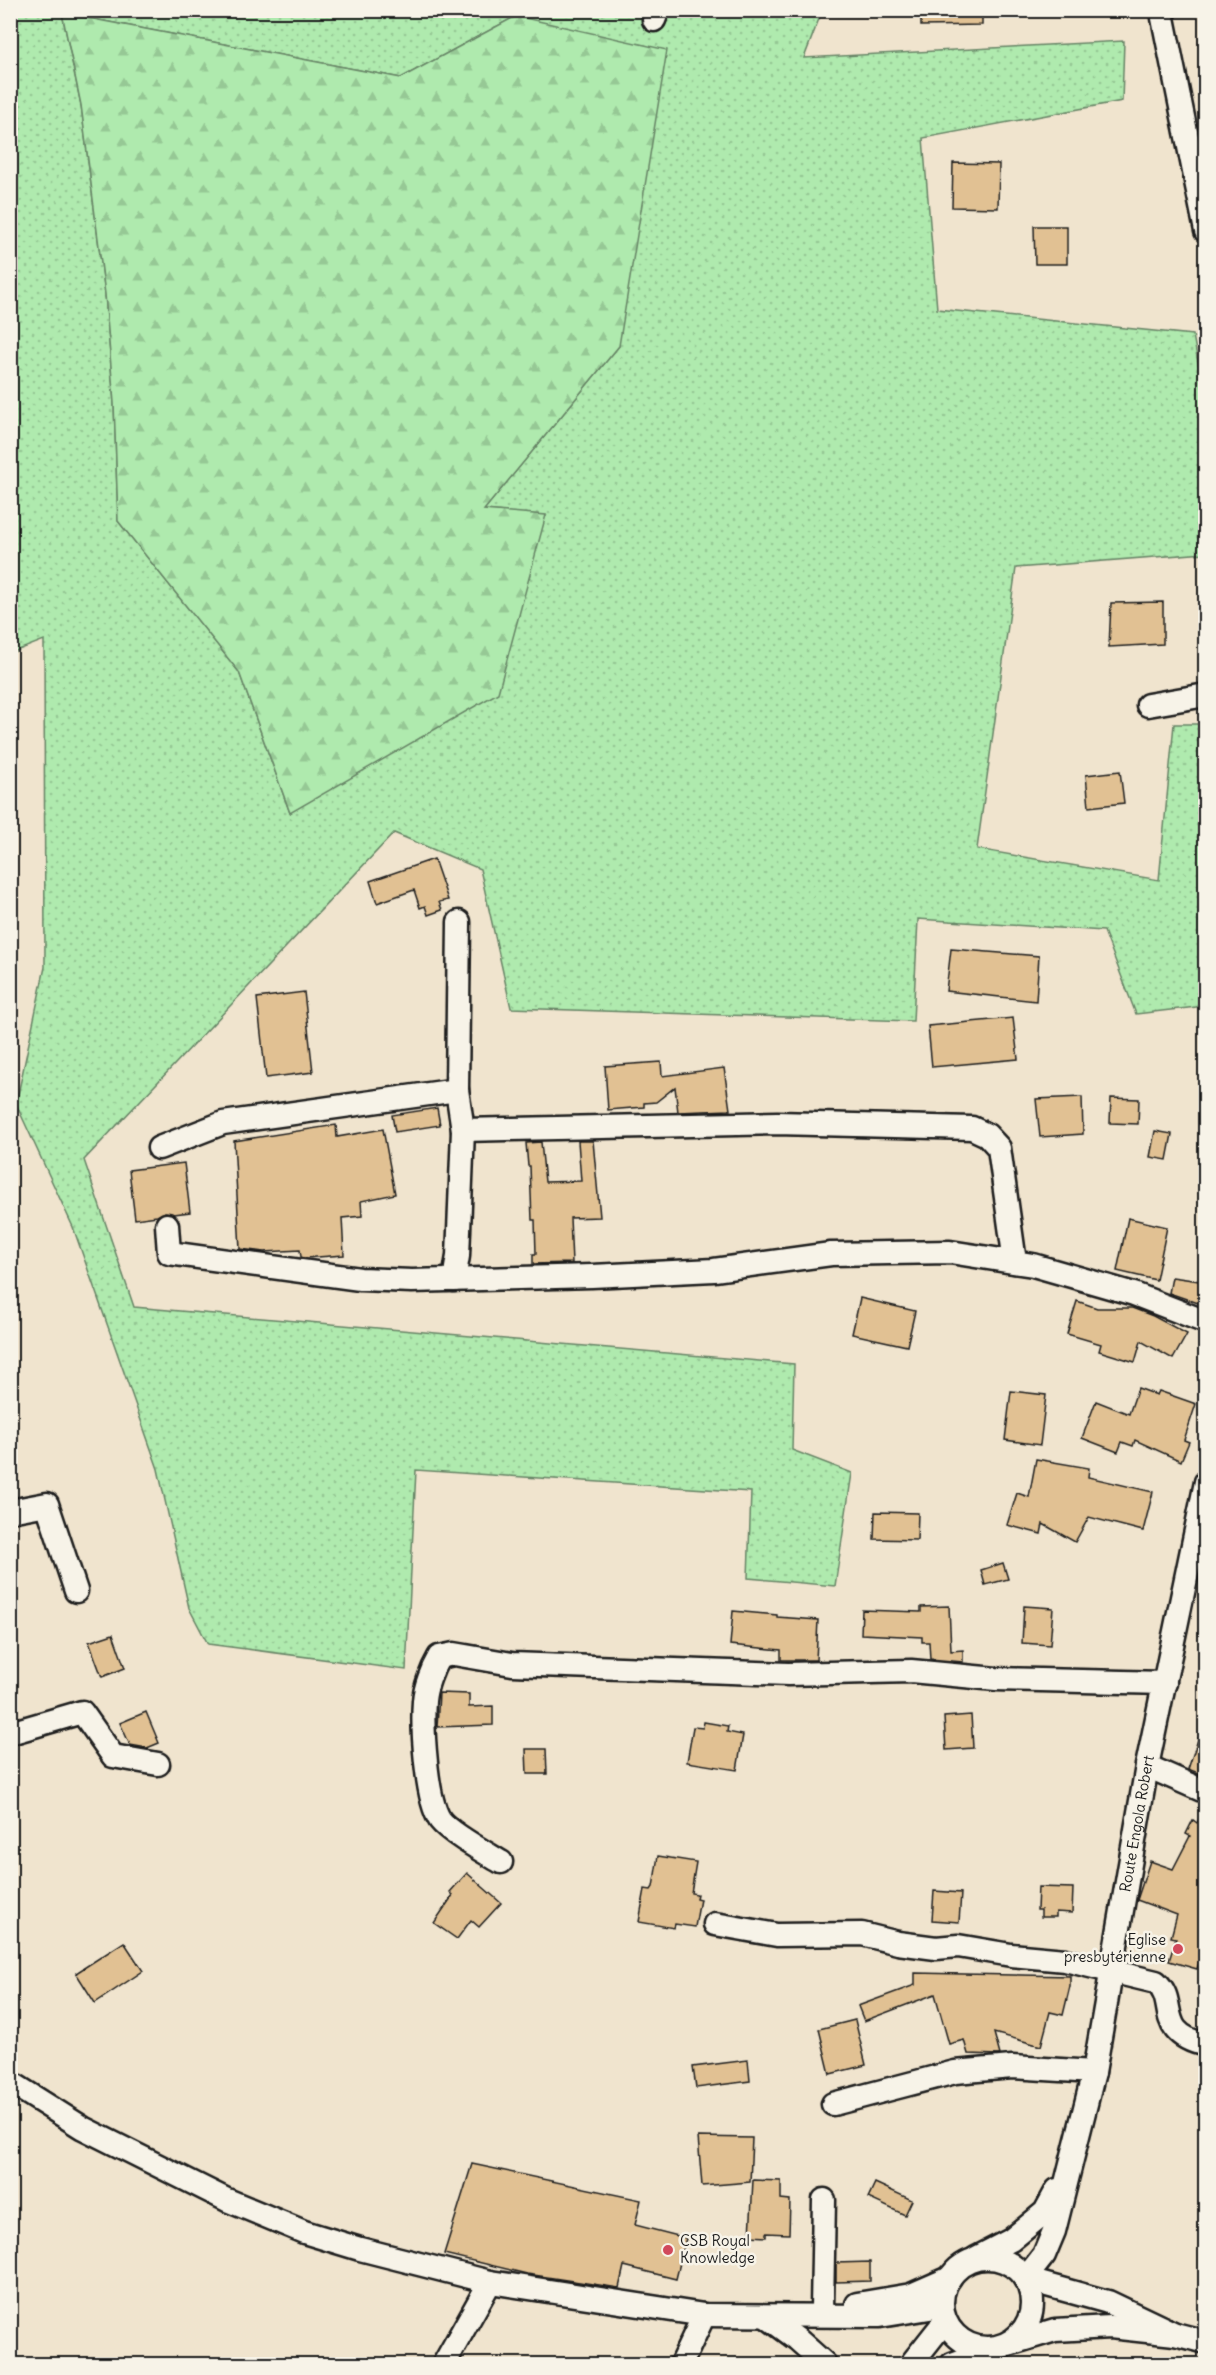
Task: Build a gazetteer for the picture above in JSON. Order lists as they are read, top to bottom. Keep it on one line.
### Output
{"streets":{"street":["Route Engola Robert"]},"places":["Eglise presbytérienne","CSB Royal Knowledge"]}
